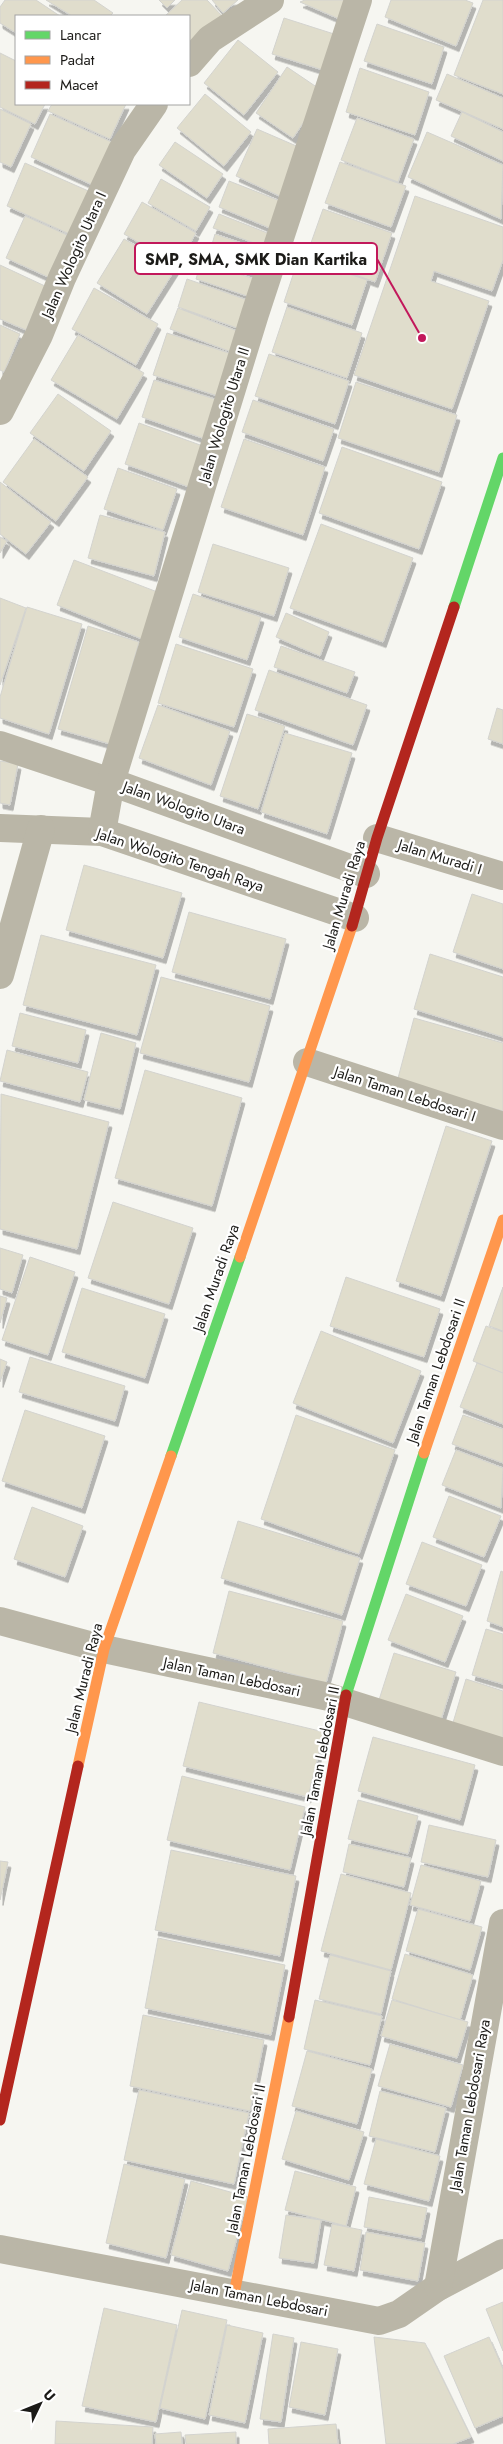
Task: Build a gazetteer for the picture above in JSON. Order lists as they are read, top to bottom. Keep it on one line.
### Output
{"streets":{"street":["Jalan Wologito Utara I","Jalan Wologito Utara II","Jalan Wologito Utara","Jalan Muradi I","Jalan Wologito Tengah Raya","Jalan Muradi Raya","Jalan Taman Lebdosari I","Jalan Taman Lebdosari II","Jalan Taman Lebdosari","Jalan Taman Lebdosari Raya"]},"crossings":[["Jalan Wologito Utara II","Jalan Wologito Utara"],["Jalan Wologito Utara II","Jalan Wologito Tengah Raya"],["Jalan Wologito Utara","Jalan Muradi Raya"],["Jalan Muradi I","Jalan Muradi Raya"],["Jalan Wologito Tengah Raya","Jalan Muradi Raya"],["Jalan Muradi Raya","Jalan Taman Lebdosari I"],["Jalan Muradi Raya","Jalan Taman Lebdosari"],["Jalan Taman Lebdosari II","Jalan Taman Lebdosari"],["Jalan Taman Lebdosari","Jalan Taman Lebdosari Raya"]],"places":["SMP, SMA, SMK Dian Kartika"],"legend":["Lancar","Padat","Macet"],"north":"top right"}
